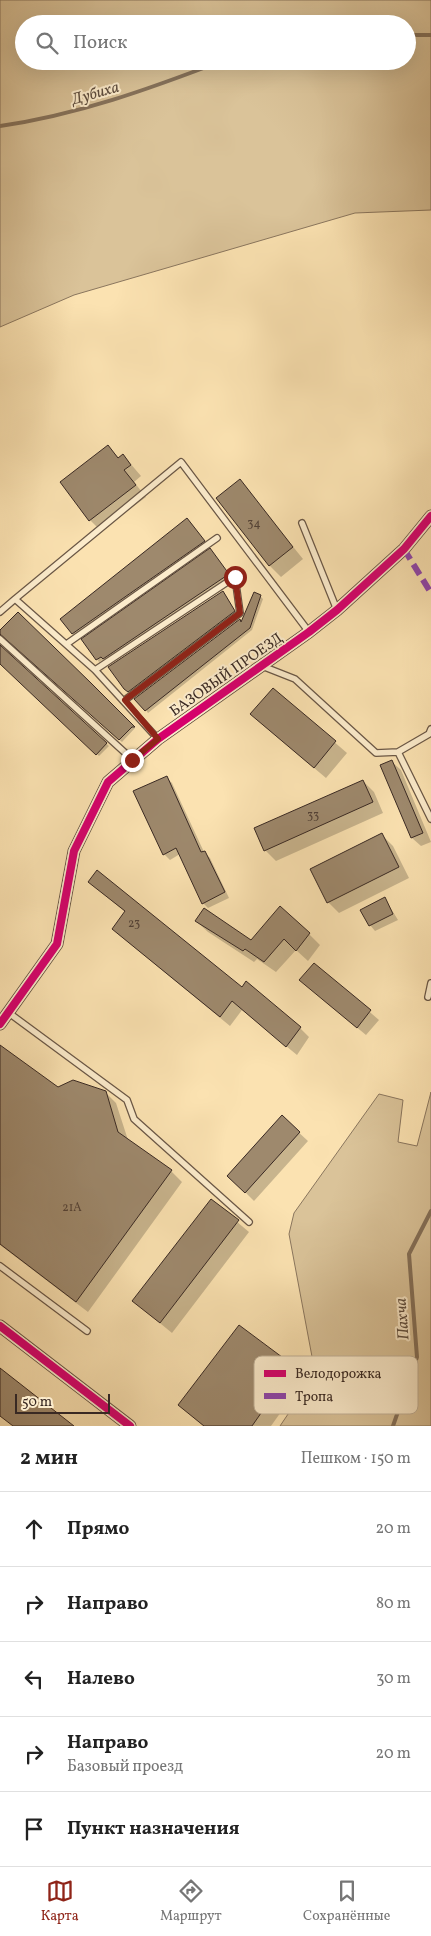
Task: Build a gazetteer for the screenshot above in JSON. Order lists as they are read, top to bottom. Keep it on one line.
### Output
{"streets":{"street":["БАЗОВЫЙ ПРОЕЗД"]},"water":["Дубиха","Пахча"],"house_numbers":["34","33","23","21А"],"legend":["Велодорожка","Тропа"],"scale_bar":"50 m","page":{"search":"Поиск","scale":"50 m","heading":["2 мин","Пешком · 150 m"],"list":[["Прямо","20 m"],["Направо","80 m"],["Налево","30 m"],["Направо","Базовый проезд","20 m"],"Пункт назначения"],"nav":["Карта","Маршрут","Сохранённые"]}}
